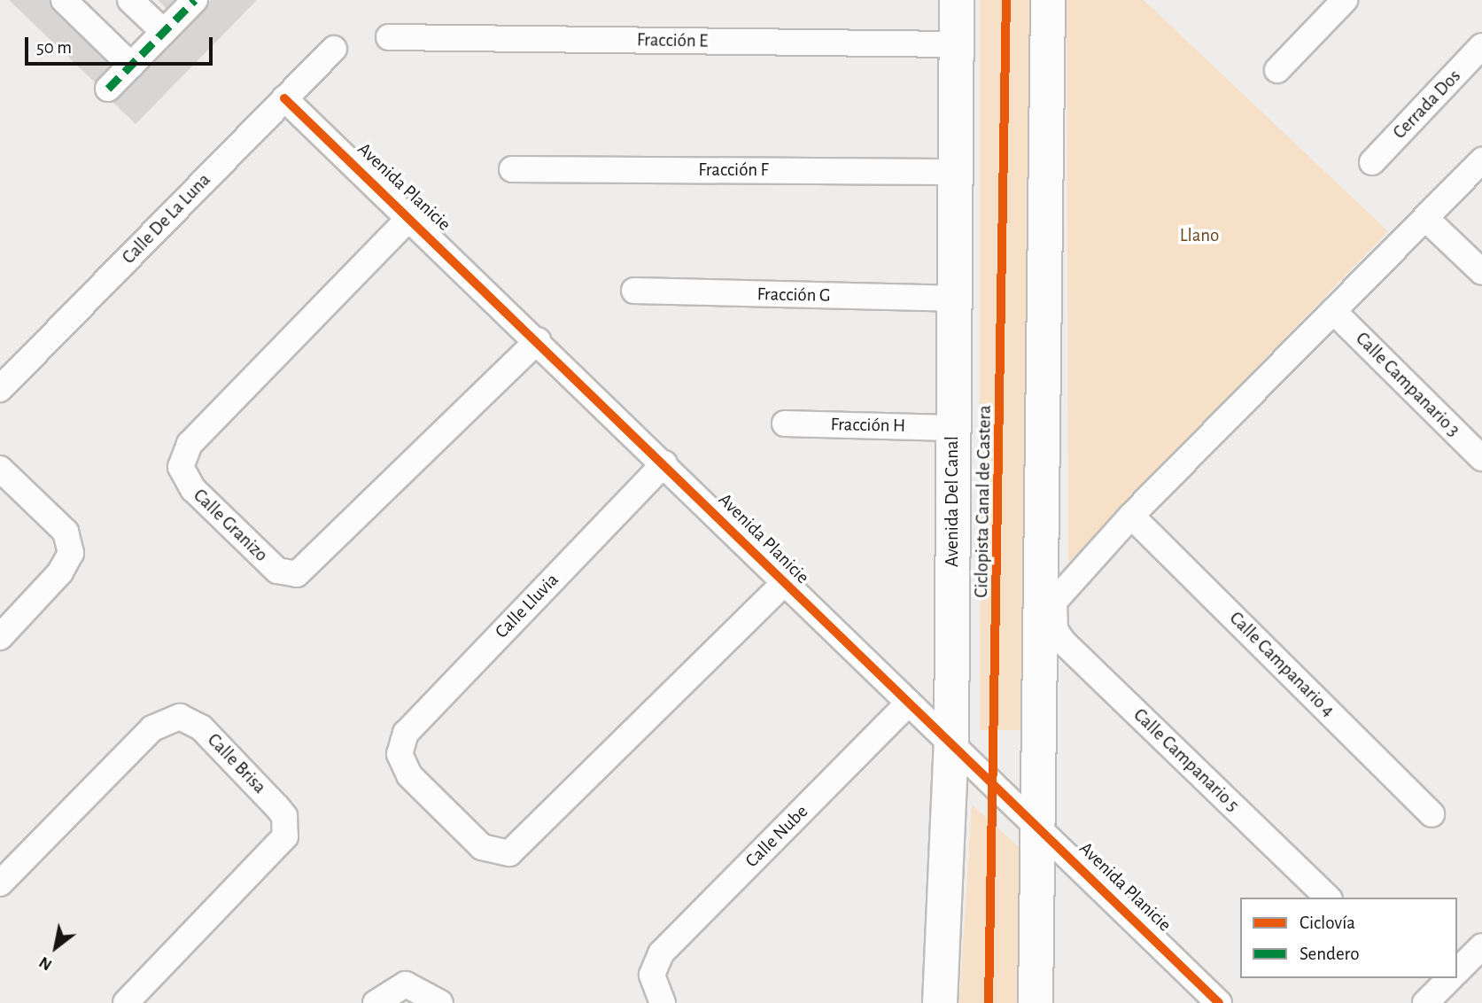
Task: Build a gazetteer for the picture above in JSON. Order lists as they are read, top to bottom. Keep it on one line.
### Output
{"streets":{"main road":["Avenida Del Canal"],"street":["Fracción E","Cerrada Dos","Fracción F","Avenida Planicie","Calle De La Luna","Fracción G","Calle Campanario 3","Fracción H","Calle Granizo","Calle Lluvia","Calle Campanario 4","Calle Campanario 5","Calle Brisa","Calle Nube"],"cycle path":["Ciclopista Canal de Castera"]},"crossings":[["Fracción E","Avenida Del Canal"],["Fracción F","Avenida Del Canal"],["Avenida Planicie","Calle De La Luna"],["Avenida Planicie","Avenida Del Canal"],["Avenida Planicie","Calle Granizo"],["Avenida Planicie","Calle Lluvia"],["Avenida Planicie","Calle Nube"],["Fracción G","Avenida Del Canal"],["Fracción H","Avenida Del Canal"],["Calle Campanario 4","Calle Campanario 5"]],"parks":["Llano"],"legend":["Ciclovía","Sendero"],"scale_bar":"50 m","north":"bottom left"}
